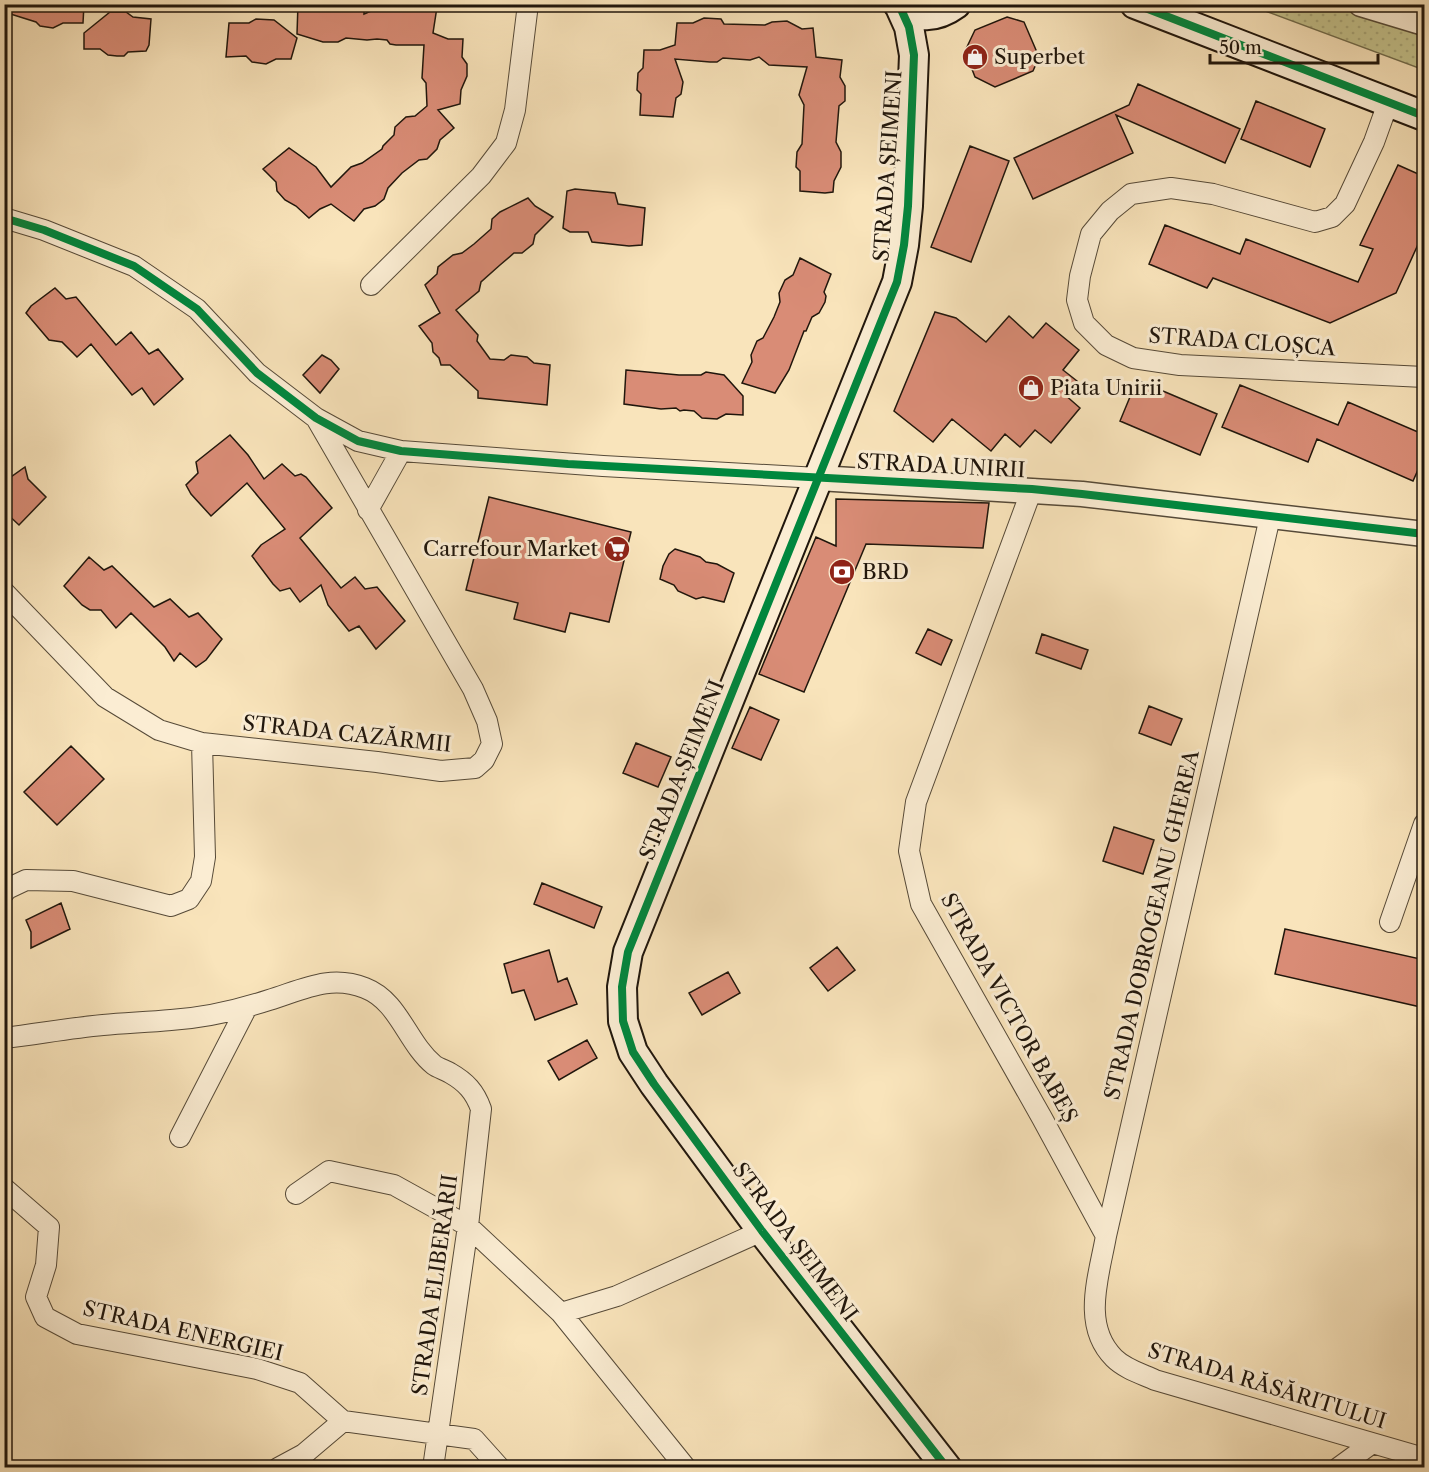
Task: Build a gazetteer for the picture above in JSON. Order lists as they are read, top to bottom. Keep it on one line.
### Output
{"streets":{"main road":["STRADA ȘEIMENI"],"street":["STRADA CLOȘCA","STRADA UNIRII","STRADA CAZĂRMII","STRADA DOBROGEANU GHEREA","STRADA VICTOR BABEȘ","STRADA ELIBERĂRII","STRADA ENERGIEI","STRADA RĂSĂRITULUI"]},"crossings":[["STRADA ȘEIMENI","STRADA UNIRII"],["STRADA UNIRII","STRADA CAZĂRMII"],["STRADA UNIRII","STRADA DOBROGEANU GHEREA"],["STRADA UNIRII","STRADA VICTOR BABEȘ"],["STRADA DOBROGEANU GHEREA","STRADA VICTOR BABEȘ"],["STRADA DOBROGEANU GHEREA","STRADA RĂSĂRITULUI"]],"places":{"shop":["Superbet","Piata Unirii"],"supermarket":["Carrefour Market"],"bank":["BRD"]},"scale_bar":"50 m"}
